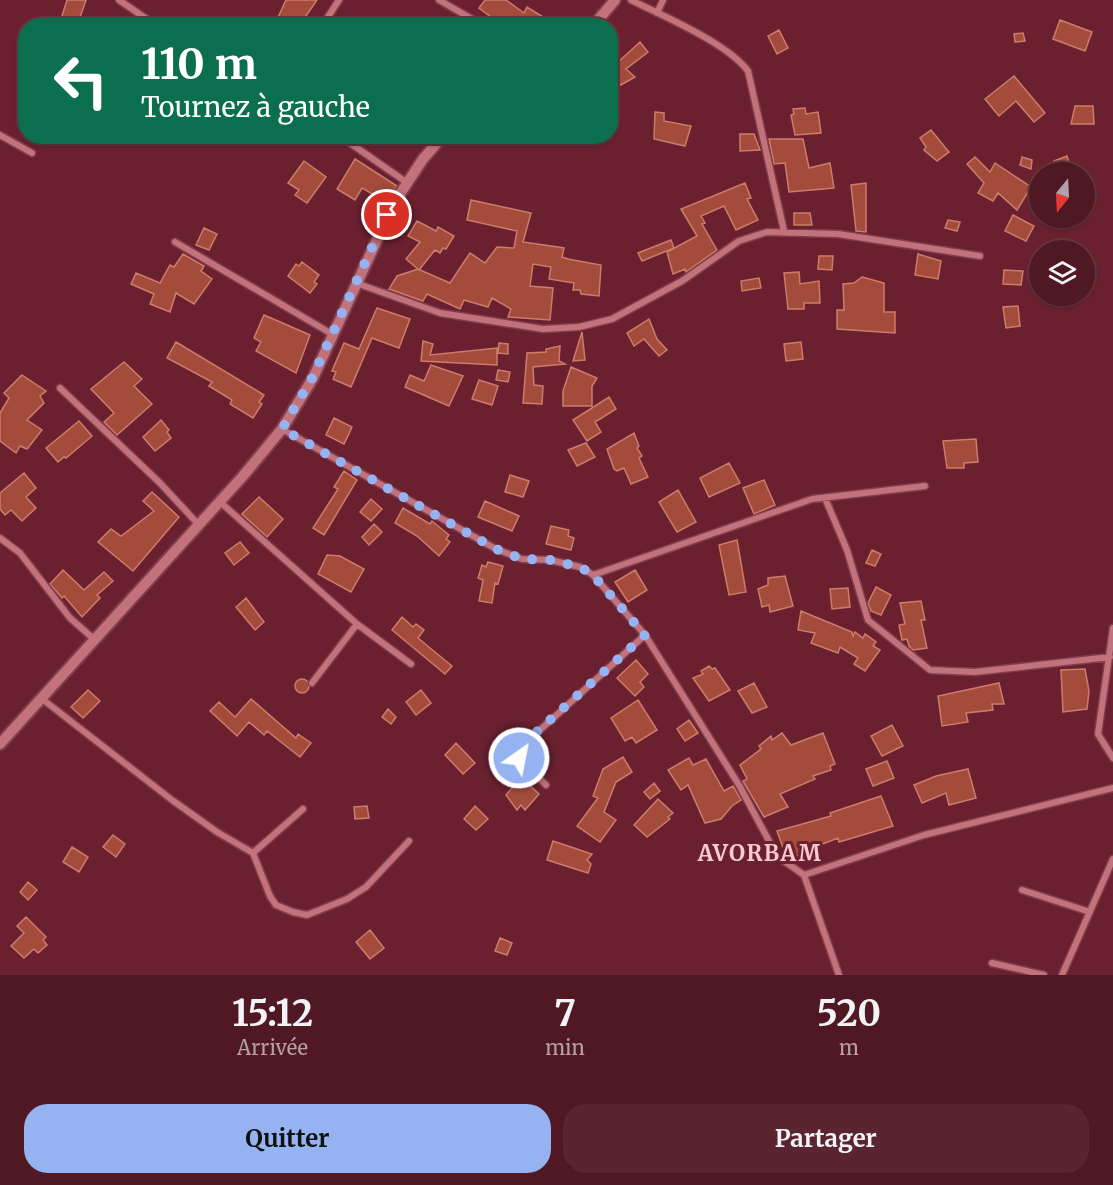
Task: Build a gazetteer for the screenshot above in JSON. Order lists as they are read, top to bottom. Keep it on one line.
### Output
{"districts":["AVORBAM"],"north":"bottom","page":{"turn":["110 m","Tournez à gauche"],"eta":["15:12","Arrivée","7","min","520","m"],"buttons":["Quitter","Partager"]}}
